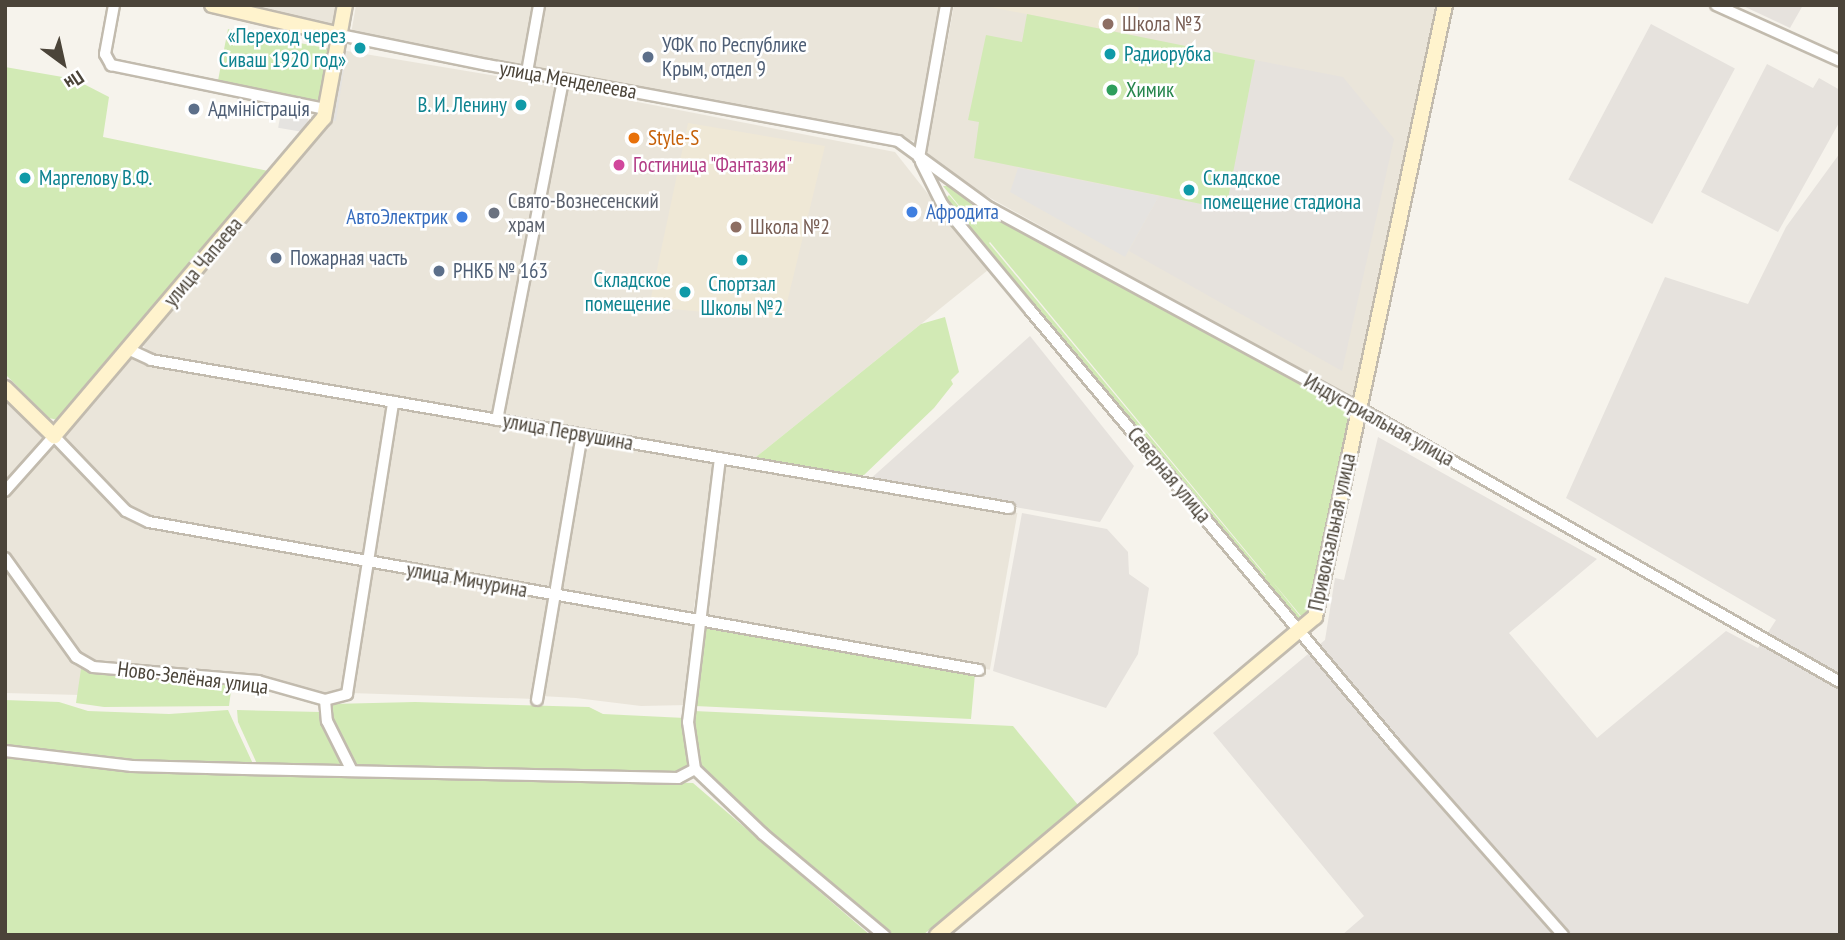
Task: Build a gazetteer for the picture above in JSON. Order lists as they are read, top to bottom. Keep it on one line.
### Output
{"streets":{"main road":["улица Менделеева","улица Чапаева","Привокзальная улица","улица Мичурина"],"street":["Индустриальная улица","улица Первушина","Северная улица","Ново-Зелёная улица"]},"crossings":[["улица Менделеева","улица Чапаева"],["улица Менделеева","Индустриальная улица"],["улица Менделеева","Северная улица"],["улица Чапаева","улица Первушина"],["улица Чапаева","улица Мичурина"],["Индустриальная улица","Северная улица"],["Индустриальная улица","Привокзальная улица"],["Северная улица","Привокзальная улица"]],"places":["Школа №3","«Переход через Сиваш 1920 год»","Радиорубка","УФК по Республике Крым, отдел 9","Химик","В. И. Ленину","Адміністрація","Style-S","Гостиница \"Фантазия\"","Маргелову В.Ф.","Складское помещение стадиона","Афродита","Свято-Вознесенский храм","АвтоЭлектрик","Школа №2","Пожарная часть","Спортзал Школы №2","РНКБ № 163","Складское помещение"],"north":"bottom right"}
